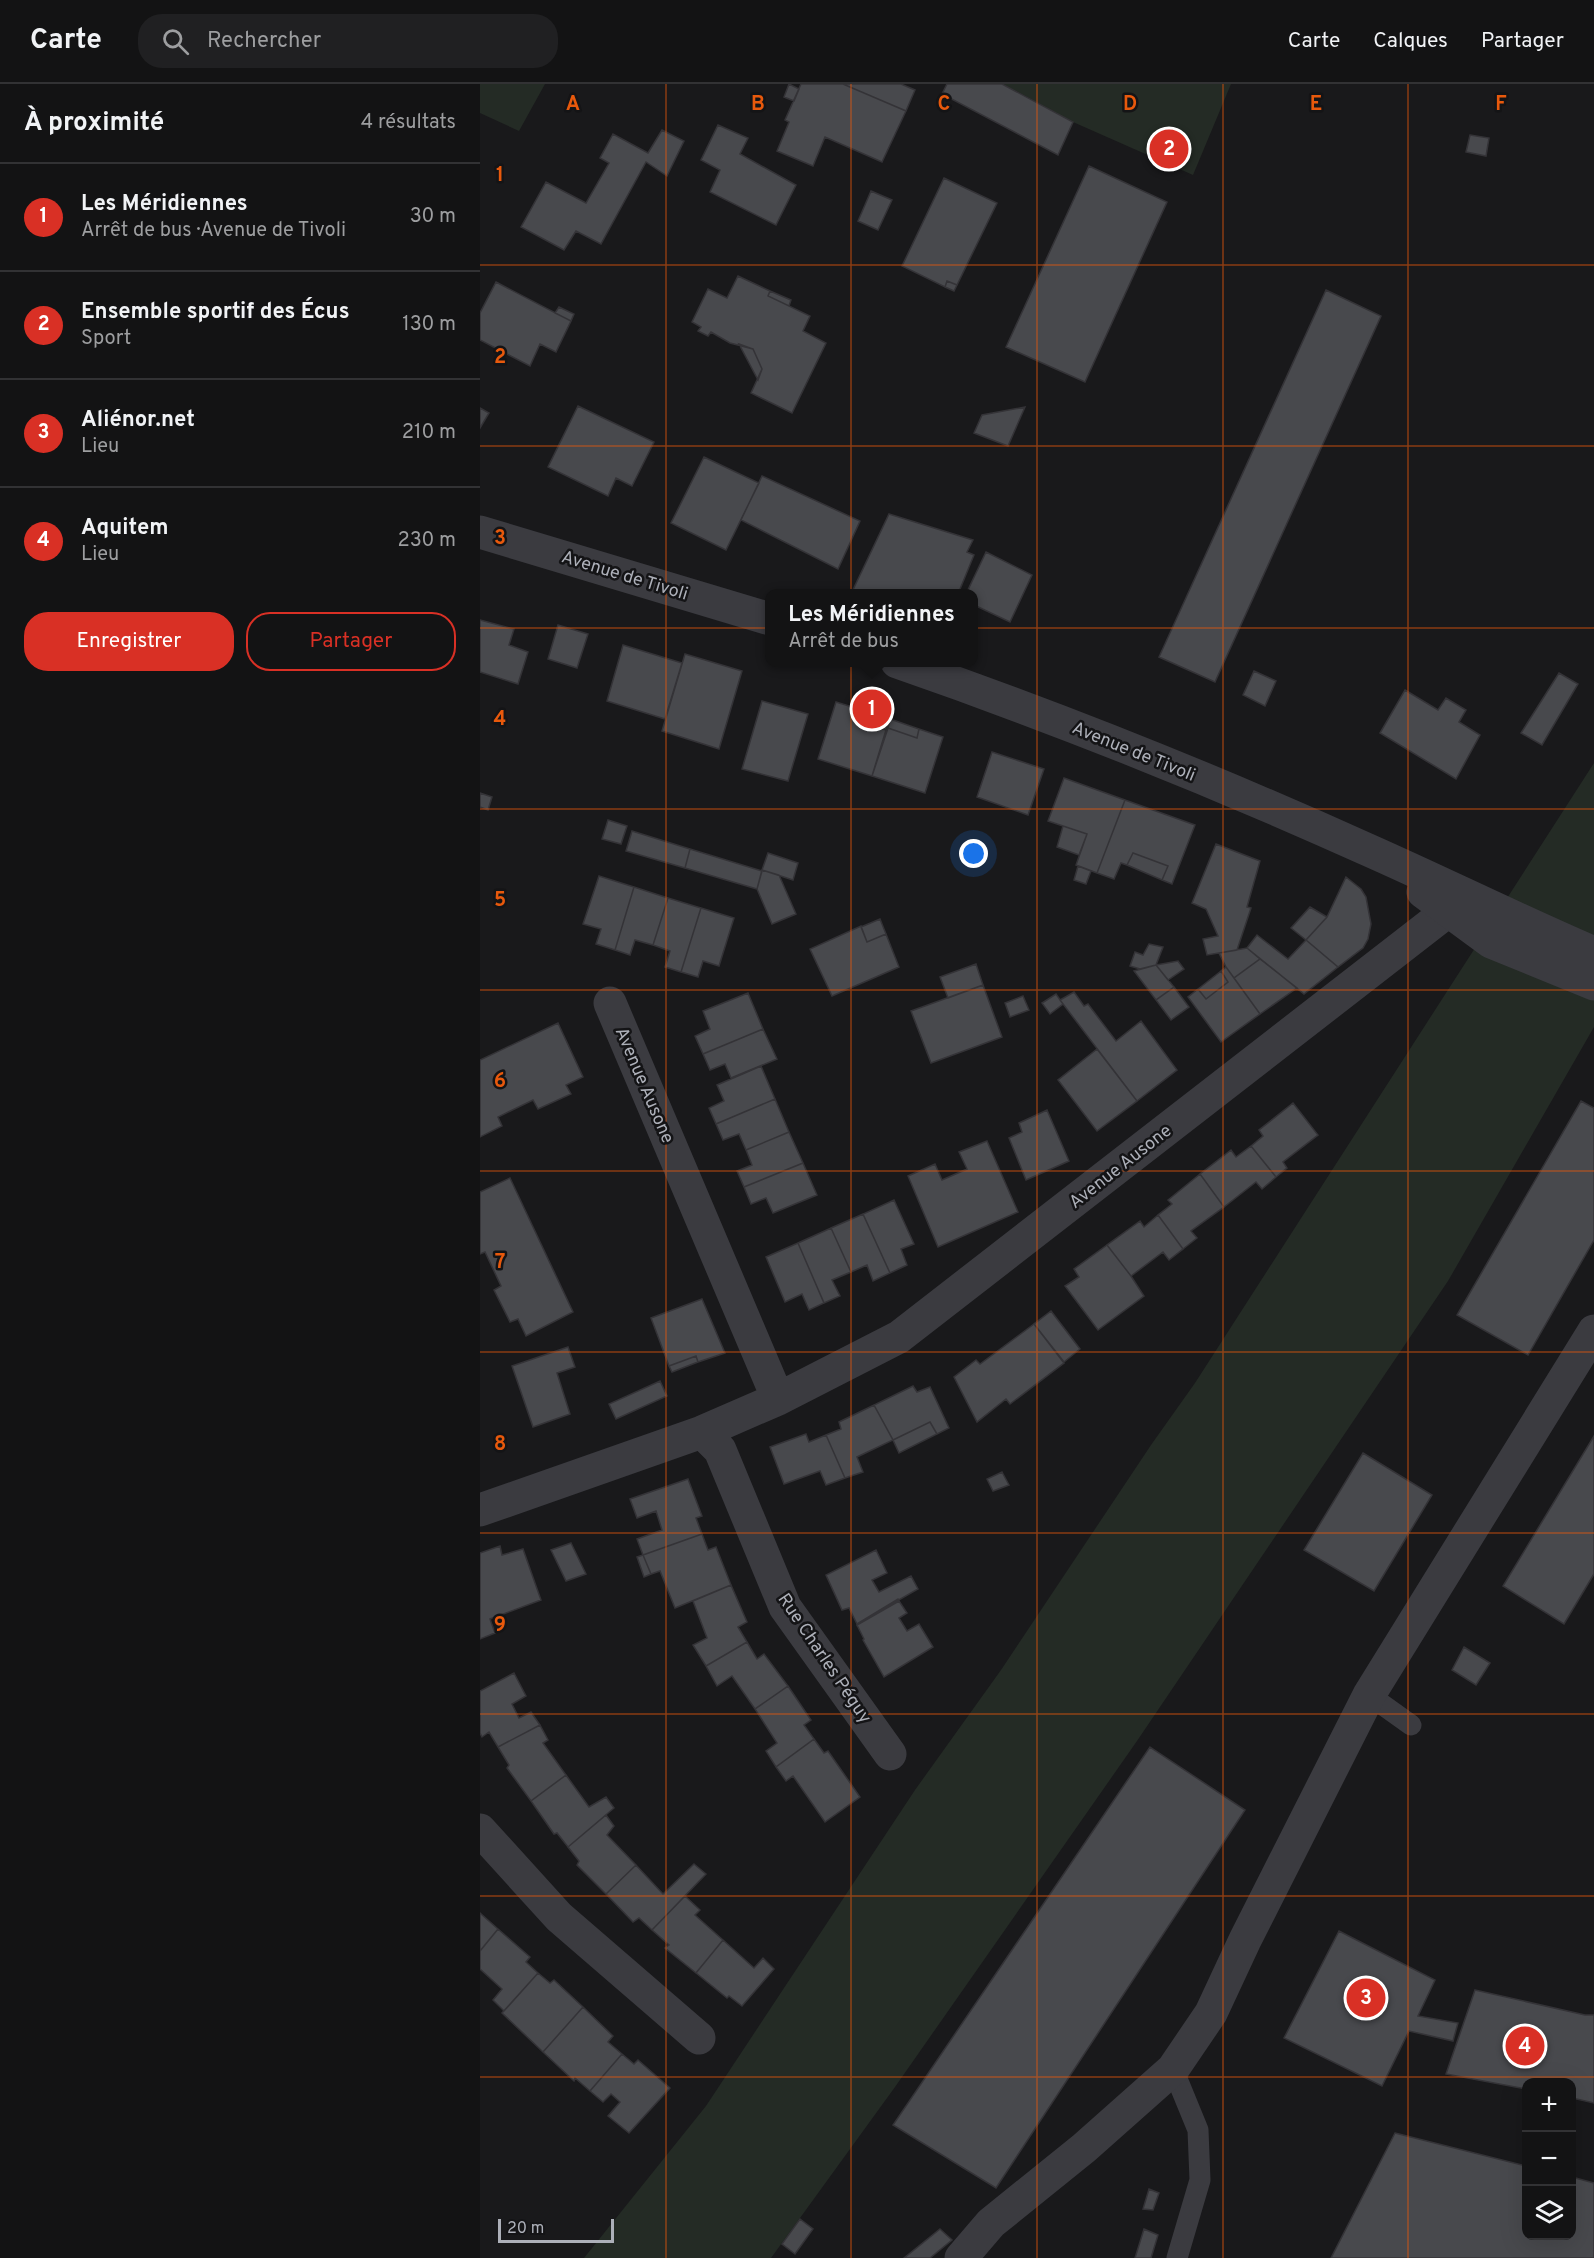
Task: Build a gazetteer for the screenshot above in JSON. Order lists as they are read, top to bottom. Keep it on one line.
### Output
{"streets":{"street":["Avenue de Tivoli","Avenue Ausone","Rue Charles Péguy"]},"crossings":[["Avenue de Tivoli","Avenue Ausone"],["Avenue Ausone","Rue Charles Péguy"]],"scale_bar":"20 m","page":{"header":"Carte","search":"Rechercher","nav":["Carte","Calques","Partager"],"heading":["À proximité","4 résultats"],"pins":["2","1","3","4"],"list":[{"mark":"1","name":"Les Méridiennes","note":"Arrêt de bus · Avenue de Tivoli","value":"30 m"},{"mark":"2","name":"Ensemble sportif des Écus","note":"Sport","value":"130 m"},{"mark":"3","name":"Aliénor.net","note":"Lieu","value":"210 m"},{"mark":"4","name":"Aquitem","note":"Lieu","value":"230 m"}],"popup":["Les Méridiennes","Arrêt de bus"],"buttons":["Enregistrer","Partager"],"map_buttons":["+","−"],"scale":"20 m"},"grid":{"columns":["A","B","C","D","E","F"],"rows":["1","2","3","4","5","6","7","8","9"]}}
